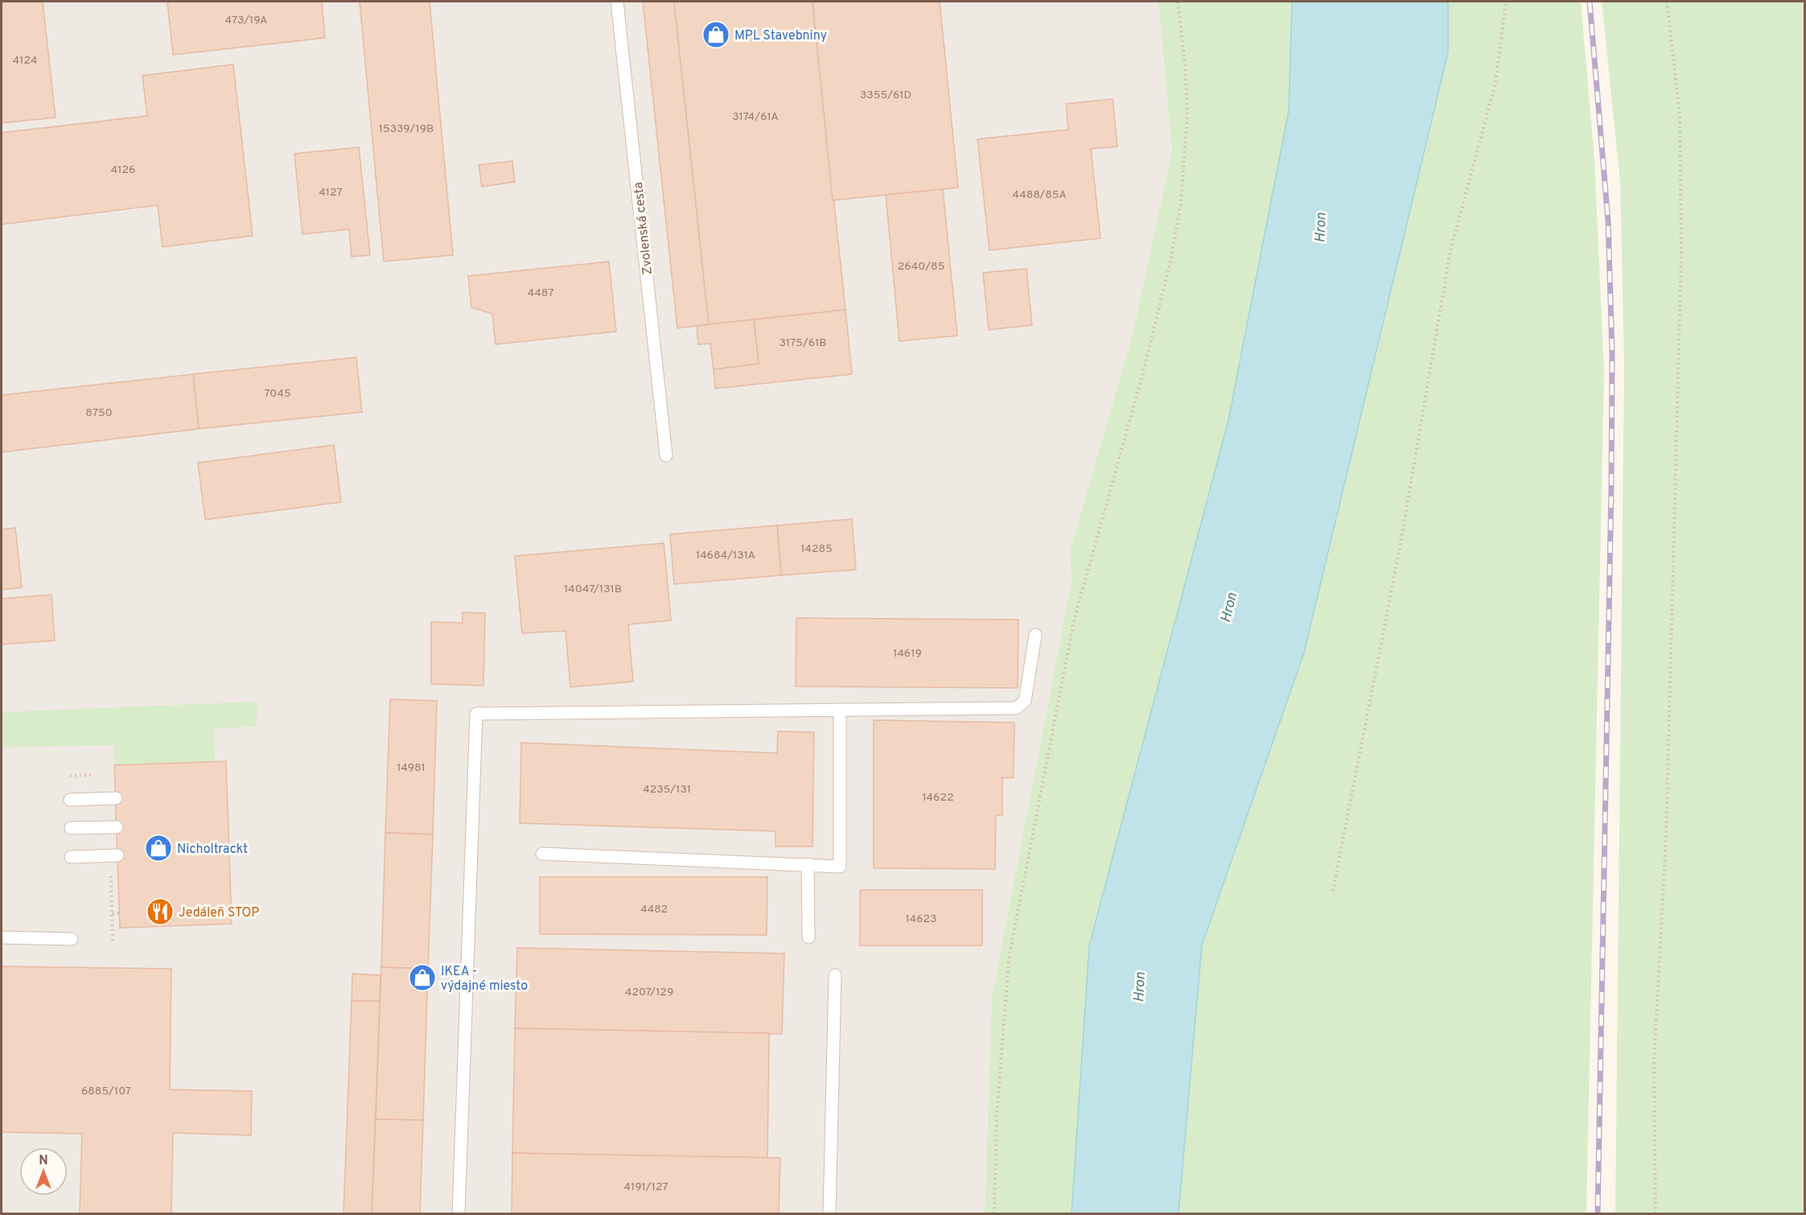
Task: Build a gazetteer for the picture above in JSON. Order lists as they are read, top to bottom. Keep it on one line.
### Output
{"streets":{"lane":["Zvolenská cesta"]},"water":["Hron"],"places":{"shop":["MPL Stavebniny","Nicholtrackt","IKEA - výdajné miesto"],"restaurant":["Jedáleň STOP"]},"house_numbers":["473/19A","4124","3355/61D","3174/61A","15339/19B","4126","4127","4488/85A","2640/85","4487","3175/61B","7045","8750","14285","14684/131A","14047/131B","14619","14981","4235/131","14622","4482","14623","4207/129","6885/107","4191/127"],"north":"top"}
